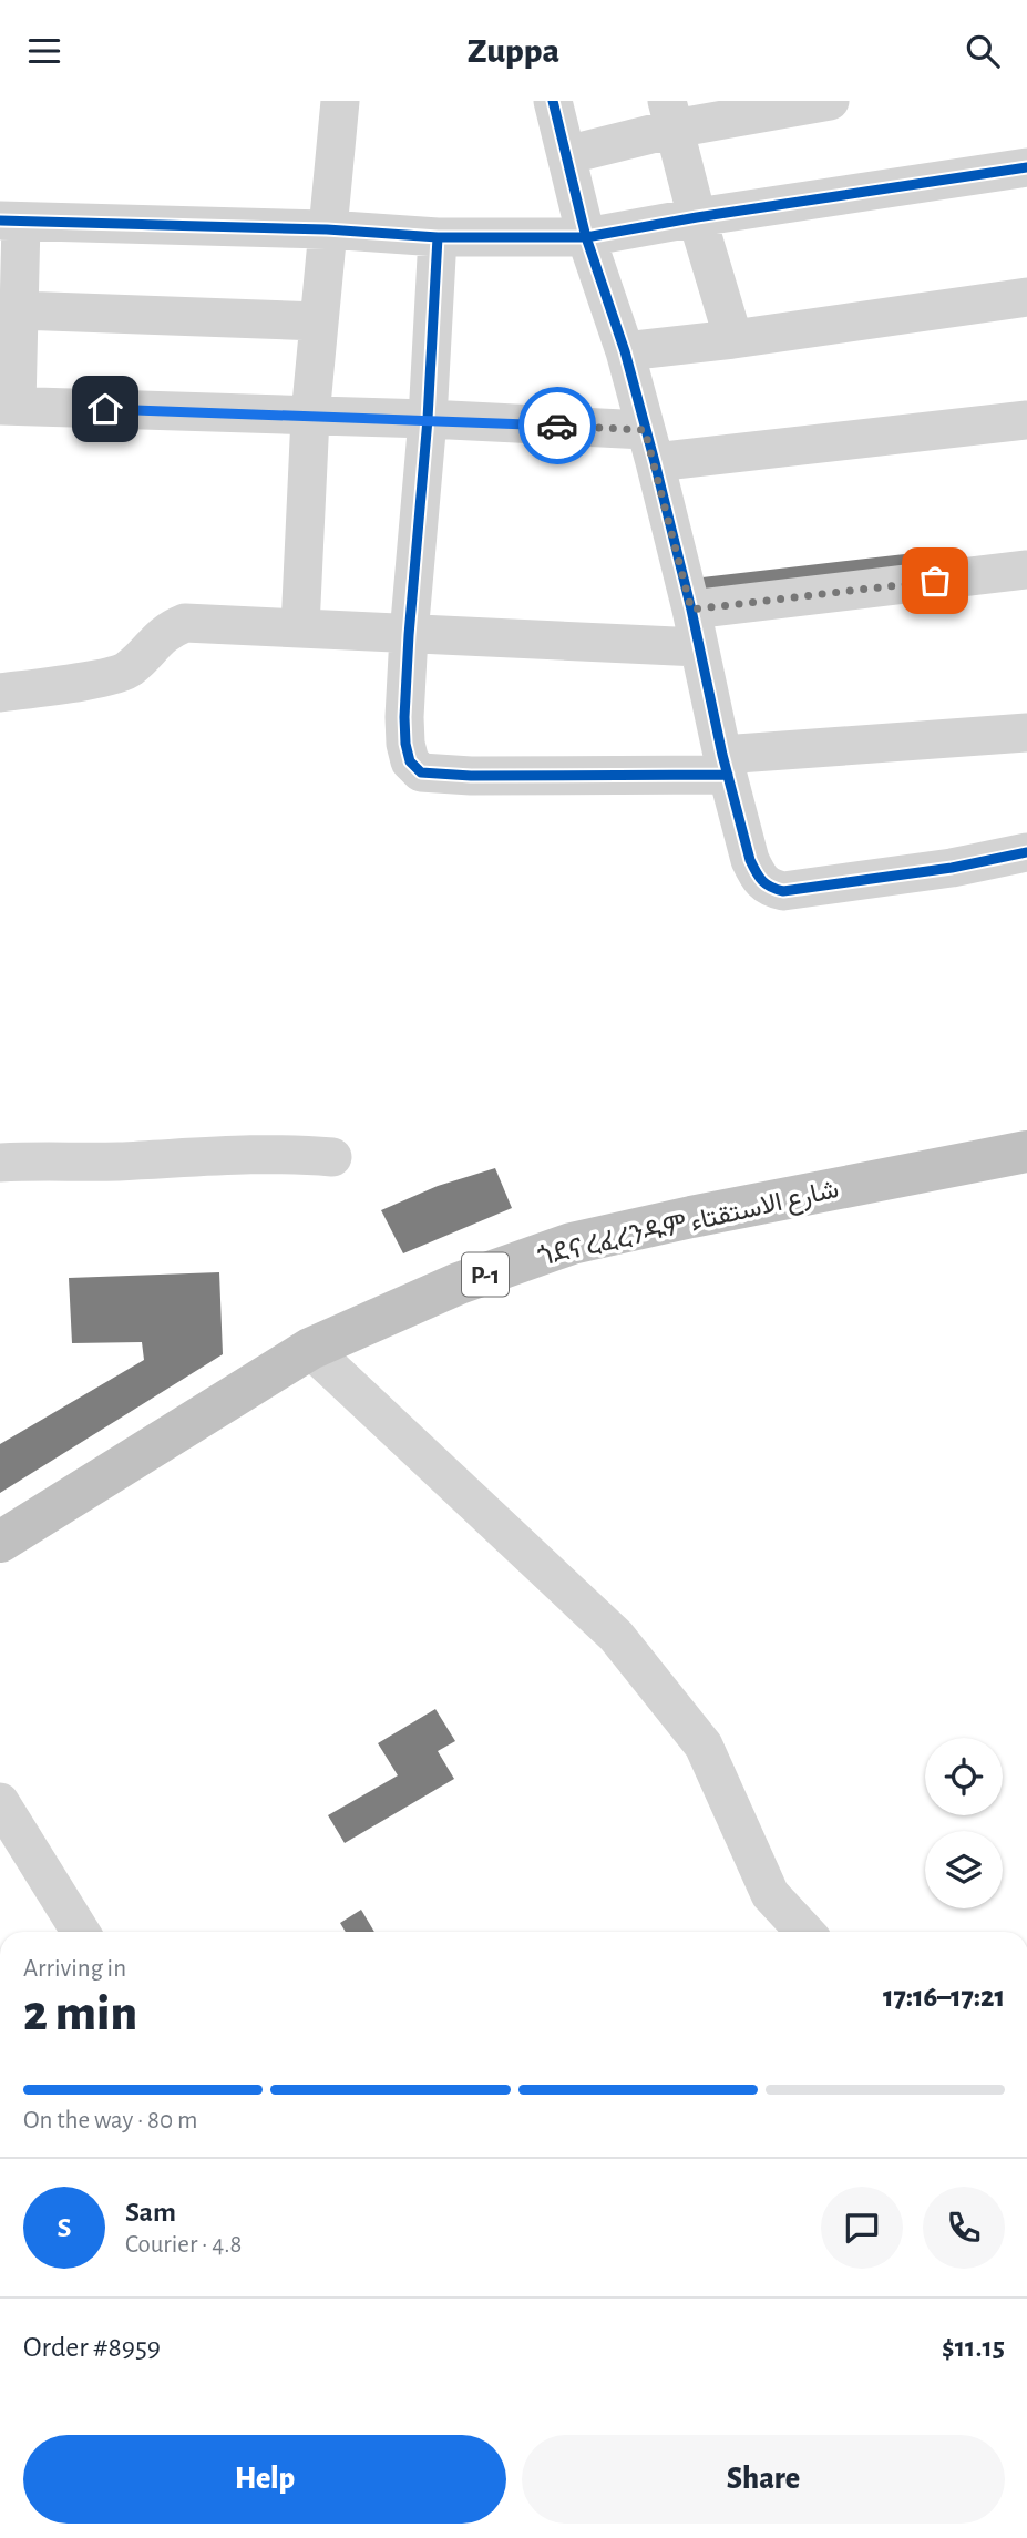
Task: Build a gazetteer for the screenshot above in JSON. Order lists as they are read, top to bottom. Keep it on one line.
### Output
{"streets":{"highway":["ጎደና ረፈረንዱም شارع الاستقتاء","P-1"]},"page":{"header":"Zuppa","heading":["2 min","Arriving in","17:16–17:21"],"panel":["Sam","Courier · 4.8","Order #8959","$11.15"],"bar":"On the way · 80 m","round":"S","buttons":["Help","Share"]}}
